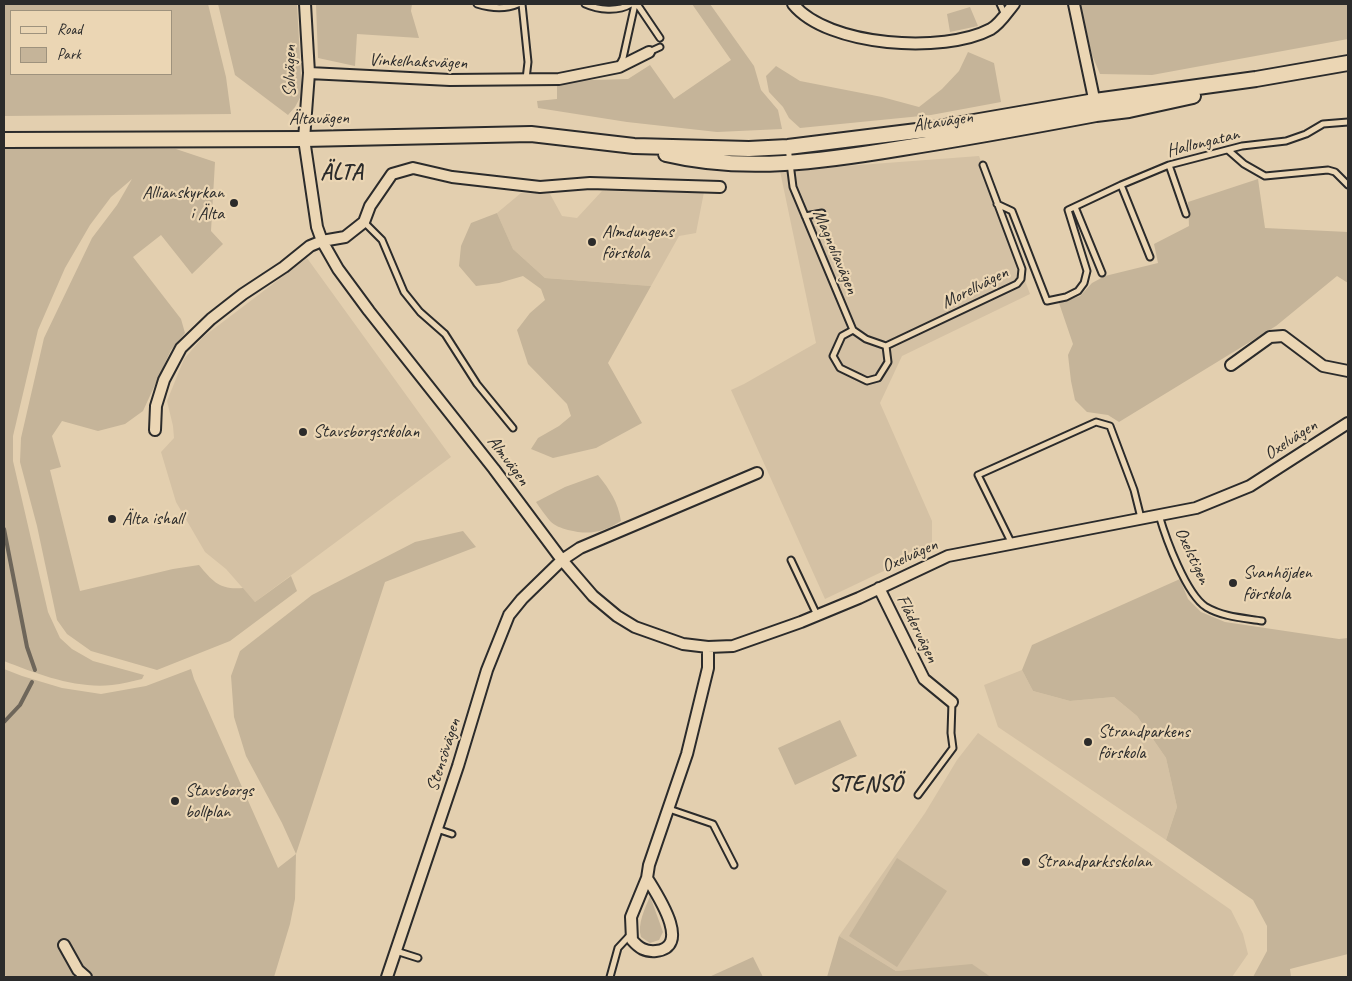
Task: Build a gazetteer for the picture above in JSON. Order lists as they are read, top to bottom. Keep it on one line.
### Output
{"streets":{"main road":["Ältavägen"],"street":["Vinkelhaksvägen","Solvägen","Oxelvägen","Almvägen","Flädervägen","Stensövägen"],"lane":["Hallongatan","Magnoliavägen","Morellvägen","Oxelstigen"]},"crossings":[["Vinkelhaksvägen","Solvägen"],["Solvägen","Ältavägen"],["Solvägen","Almvägen"],["Ältavägen","Magnoliavägen"],["Ältavägen","Almvägen"],["Hallongatan","Morellvägen"],["Magnoliavägen","Morellvägen"],["Oxelvägen","Almvägen"],["Oxelvägen","Oxelstigen"],["Oxelvägen","Flädervägen"],["Almvägen","Stensövägen"]],"districts":["ÄLTA","STENSÖ"],"places":["Allianskyrkan i Älta","Almdungens förskola","Stavsborgsskolan","Älta ishall","Svanhöjden förskola","Strandparkens förskola","Stavsborgs bollplan","Strandparksskolan"],"legend":["Road","Park"]}
